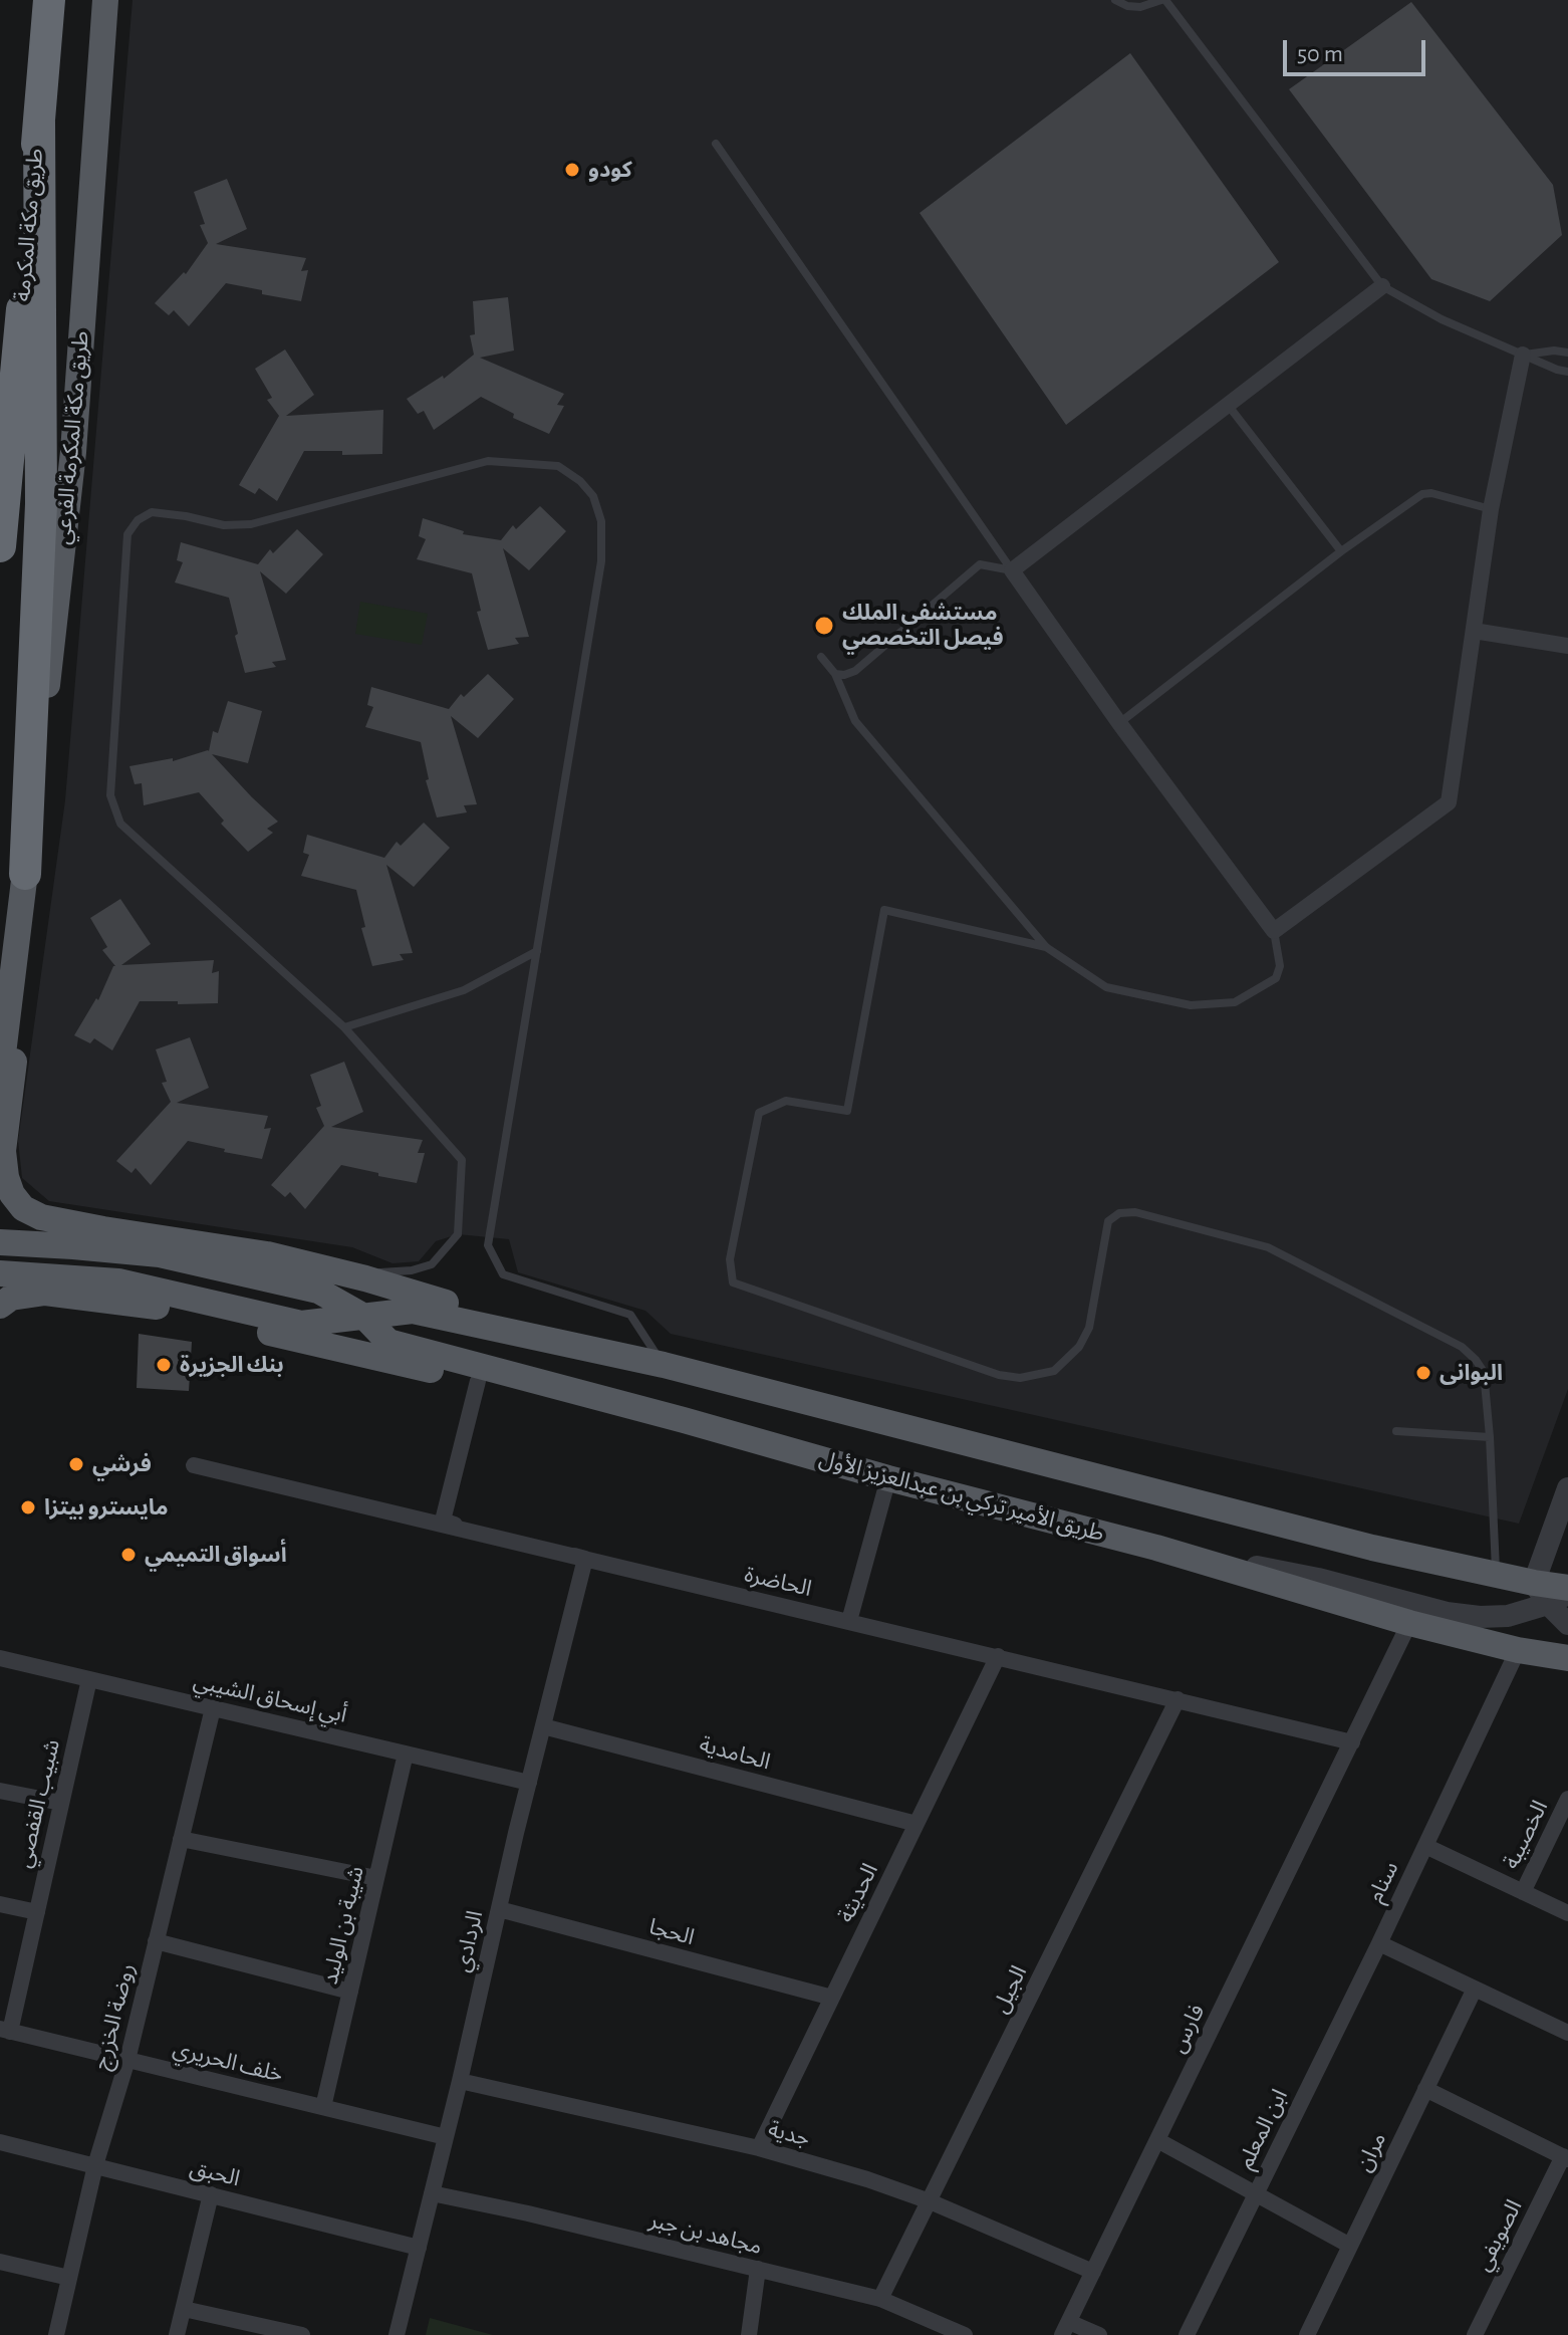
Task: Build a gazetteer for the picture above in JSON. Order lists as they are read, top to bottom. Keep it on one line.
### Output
{"streets":{"highway":["طريق مكة المكرمة"],"main road":["طريق مكة المكرمة الفرعي","طريق الأمير تركي بن عبدالعزيز الأول"],"street":["الحاضرة","أبي إسحاق الشيبي","الحامدية","شبيب القفصي","الخصيبة","سنام","الحديثة","شيبة بن الوليد","الحجا","الردادي","الجيل","روضة الخزرج","فارس","خلف الحريري","ابن المعلم","جدية","مران","الحبق","مجاهد بن جبر","الصويفي"]},"crossings":[["طريق الأمير تركي بن عبدالعزيز الأول","سنام"],["طريق الأمير تركي بن عبدالعزيز الأول","فارس"],["الحاضرة","الحديثة"],["الحاضرة","الردادي"],["الحاضرة","الجيل"],["الحاضرة","فارس"],["أبي إسحاق الشيبي","شبيب القفصي"],["أبي إسحاق الشيبي","شيبة بن الوليد"],["أبي إسحاق الشيبي","الردادي"],["أبي إسحاق الشيبي","روضة الخزرج"],["الحامدية","الحديثة"],["الحامدية","الردادي"],["شبيب القفصي","خلف الحريري"],["سنام","ابن المعلم"],["الحديثة","الحجا"],["الحديثة","جدية"],["شيبة بن الوليد","خلف الحريري"],["الحجا","الردادي"],["الردادي","خلف الحريري"],["الردادي","جدية"],["الردادي","الحبق"],["الردادي","مجاهد بن جبر"],["الجيل","جدية"],["الجيل","مجاهد بن جبر"],["روضة الخزرج","خلف الحريري"],["روضة الخزرج","الحبق"],["فارس","جدية"]],"places":["كودو","مستشفى الملك فيصل التخصصي","بنك الجزيرة","البوانى","فرشي","مايسترو بيتزا","أسواق التميمي"],"scale_bar":"50 m"}
